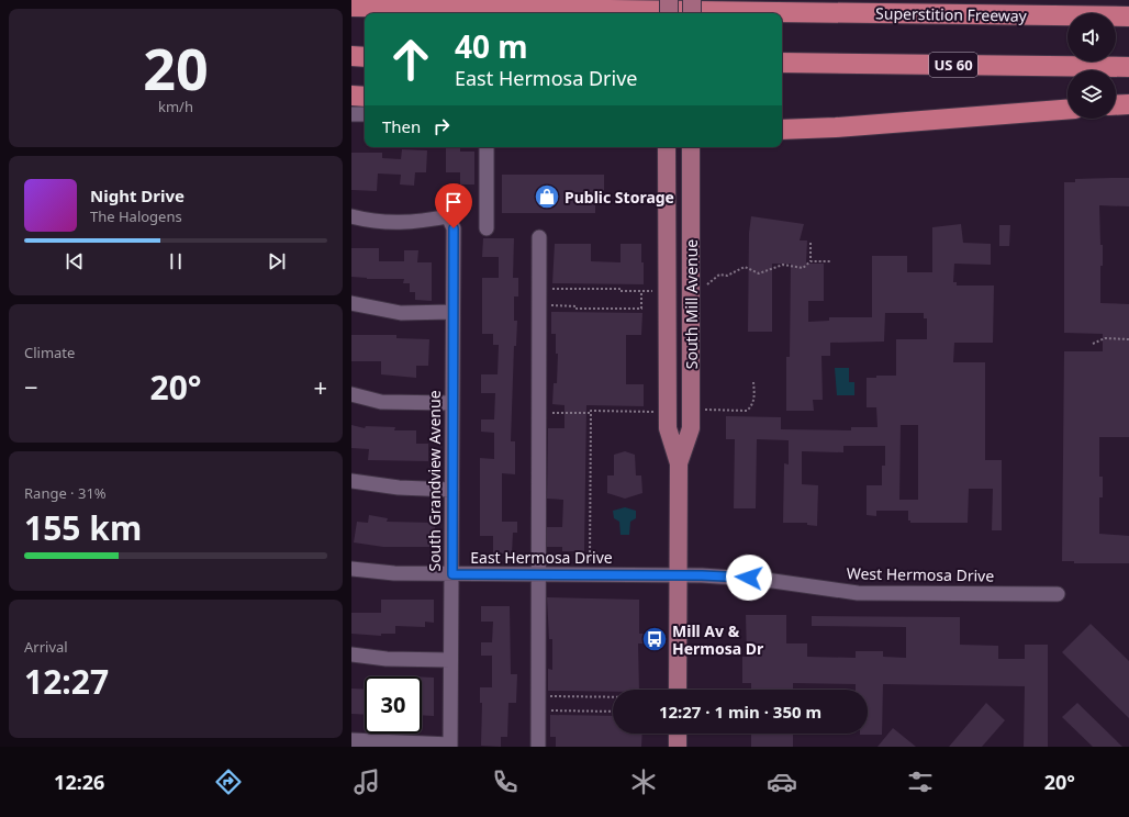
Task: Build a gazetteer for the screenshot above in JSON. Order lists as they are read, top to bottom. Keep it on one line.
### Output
{"streets":{"highway":["Superstition Freeway","US 60"],"main road":["South Mill Avenue"],"street":["South Grandview Avenue","East Hermosa Drive","West Hermosa Drive"]},"crossings":[["South Mill Avenue","East Hermosa Drive"],["South Mill Avenue","West Hermosa Drive"],["South Grandview Avenue","East Hermosa Drive"],["East Hermosa Drive","West Hermosa Drive"]],"places":{"shop":["Public Storage"],"bus stop":["Mill Av & Hermosa Dr"]},"page":{"tile":[["20","km/h"],"Climate",["Range · 31%","155 km"],["Arrival","12:27"]],"turn":["40 m","East Hermosa Drive"],"then":"Then","song":["Night Drive","The Halogens"],"heat":["−","20°","+"],"limit":"30","trip":"12:27 · 1 min · 350 m","tabs":["12:26","20°"]}}
